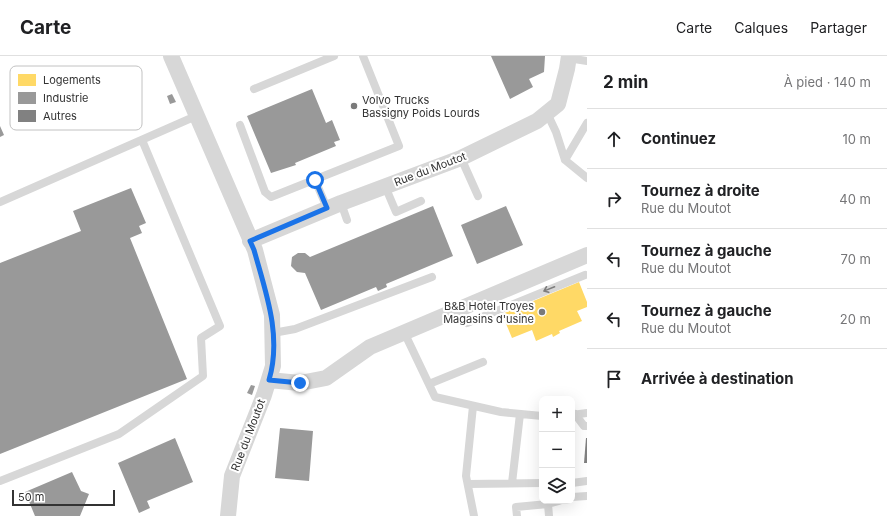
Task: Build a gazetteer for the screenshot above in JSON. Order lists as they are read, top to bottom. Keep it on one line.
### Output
{"streets":{"street":["Rue du Moutot"]},"places":["Volvo Trucks Bassigny Poids Lourds","B&B Hotel Troyes Magasins d'usine"],"legend":["Logements","Industrie","Autres"],"scale_bar":"50 m","page":{"header":"Carte","nav":["Carte","Calques","Partager"],"heading":["2 min","À pied · 140 m"],"list":[["Continuez","10 m"],["Tournez à droite","Rue du Moutot","40 m"],["Tournez à gauche","Rue du Moutot","70 m"],["Tournez à gauche","Rue du Moutot","20 m"],"Arrivée à destination"],"map_buttons":["+","−"],"scale":"50 m"}}
